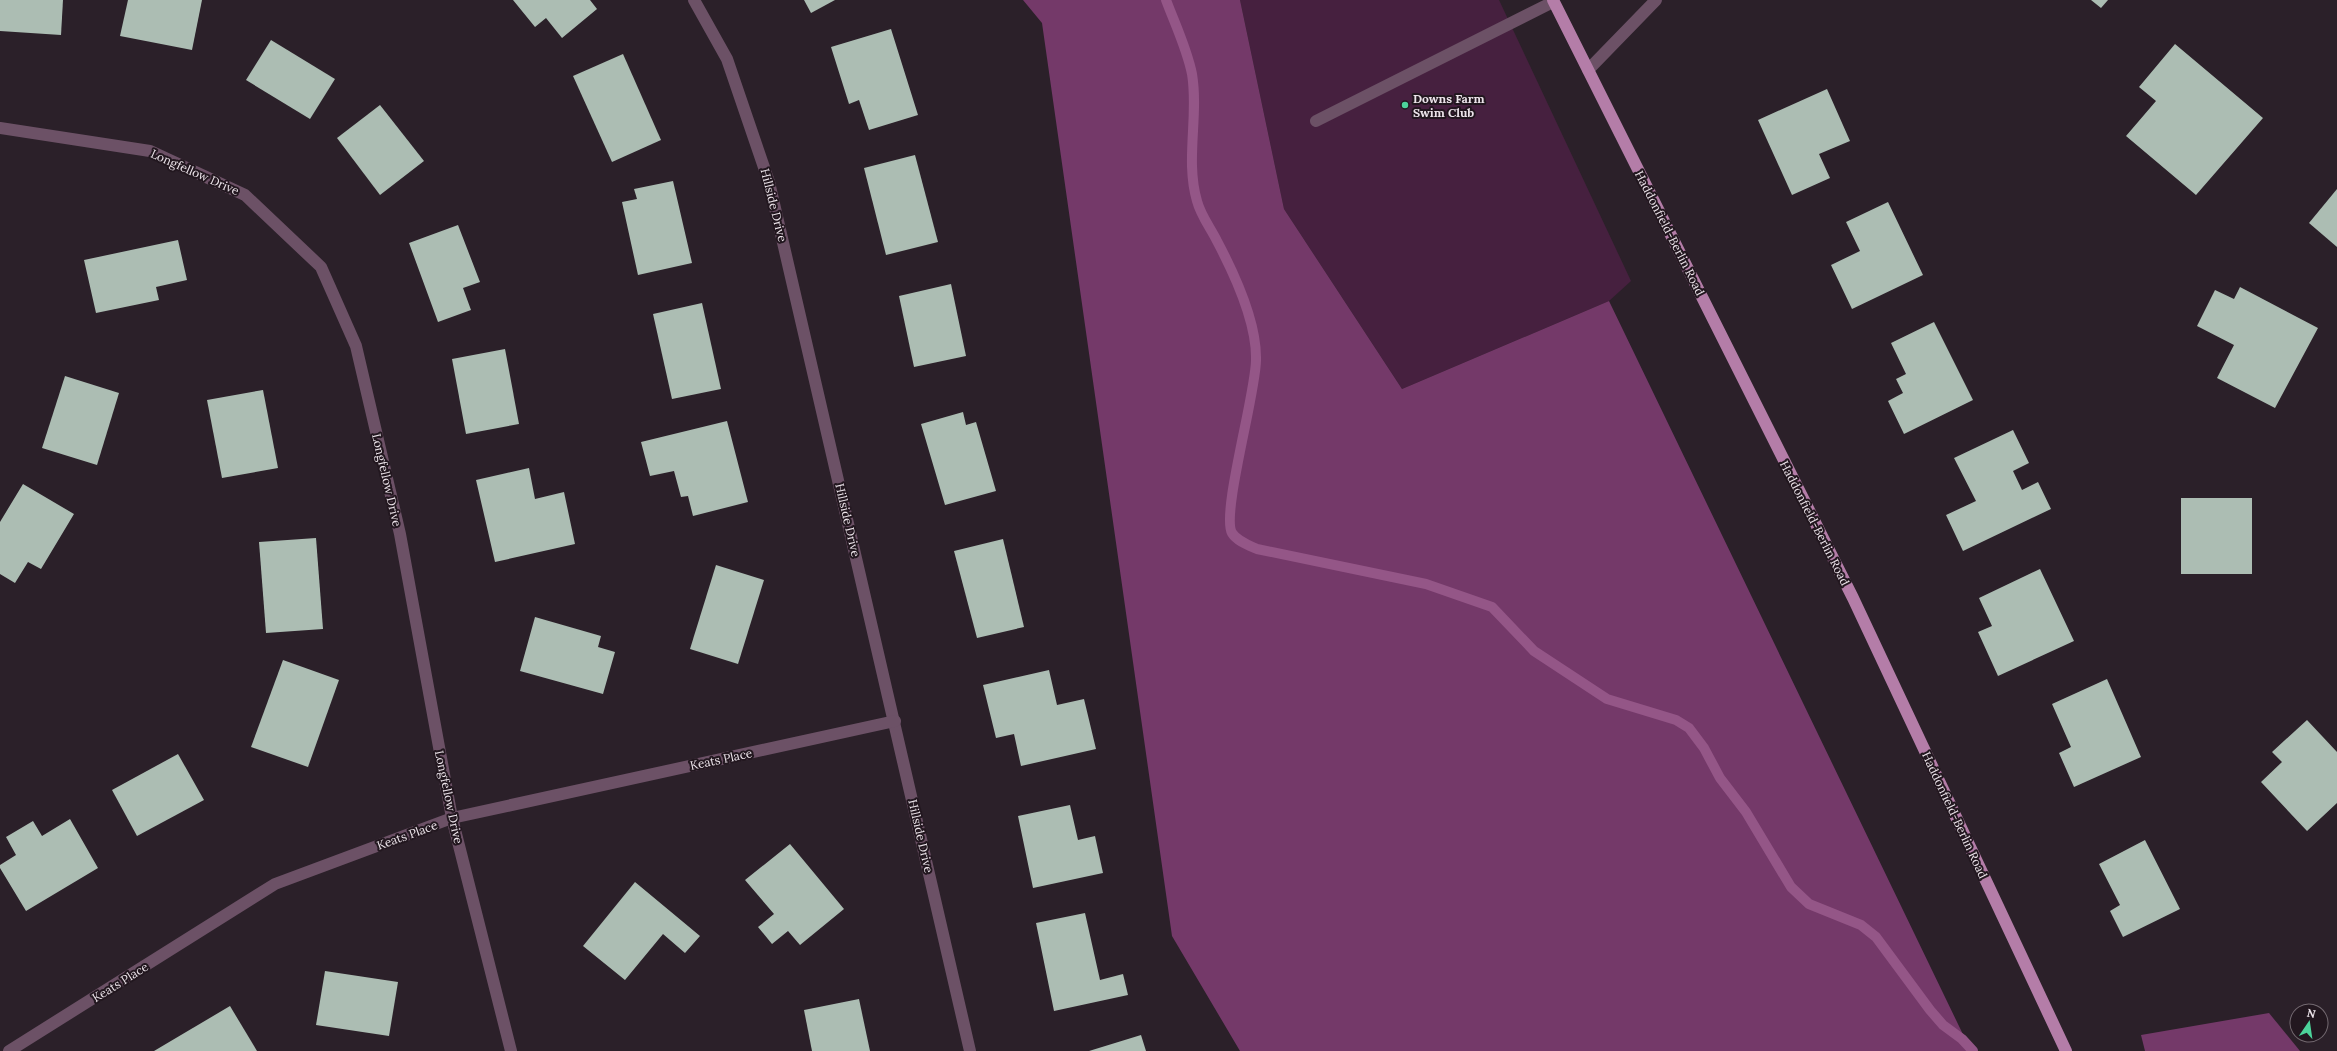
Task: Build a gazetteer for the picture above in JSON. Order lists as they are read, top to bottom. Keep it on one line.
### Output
{"streets":{"main road":["Haddonfield-Berlin Road"],"street":["Longfellow Drive","Hillside Drive","Keats Place"]},"crossings":[["Longfellow Drive","Keats Place"],["Hillside Drive","Keats Place"]],"places":["Downs Farm Swim Club"],"north":"top"}
